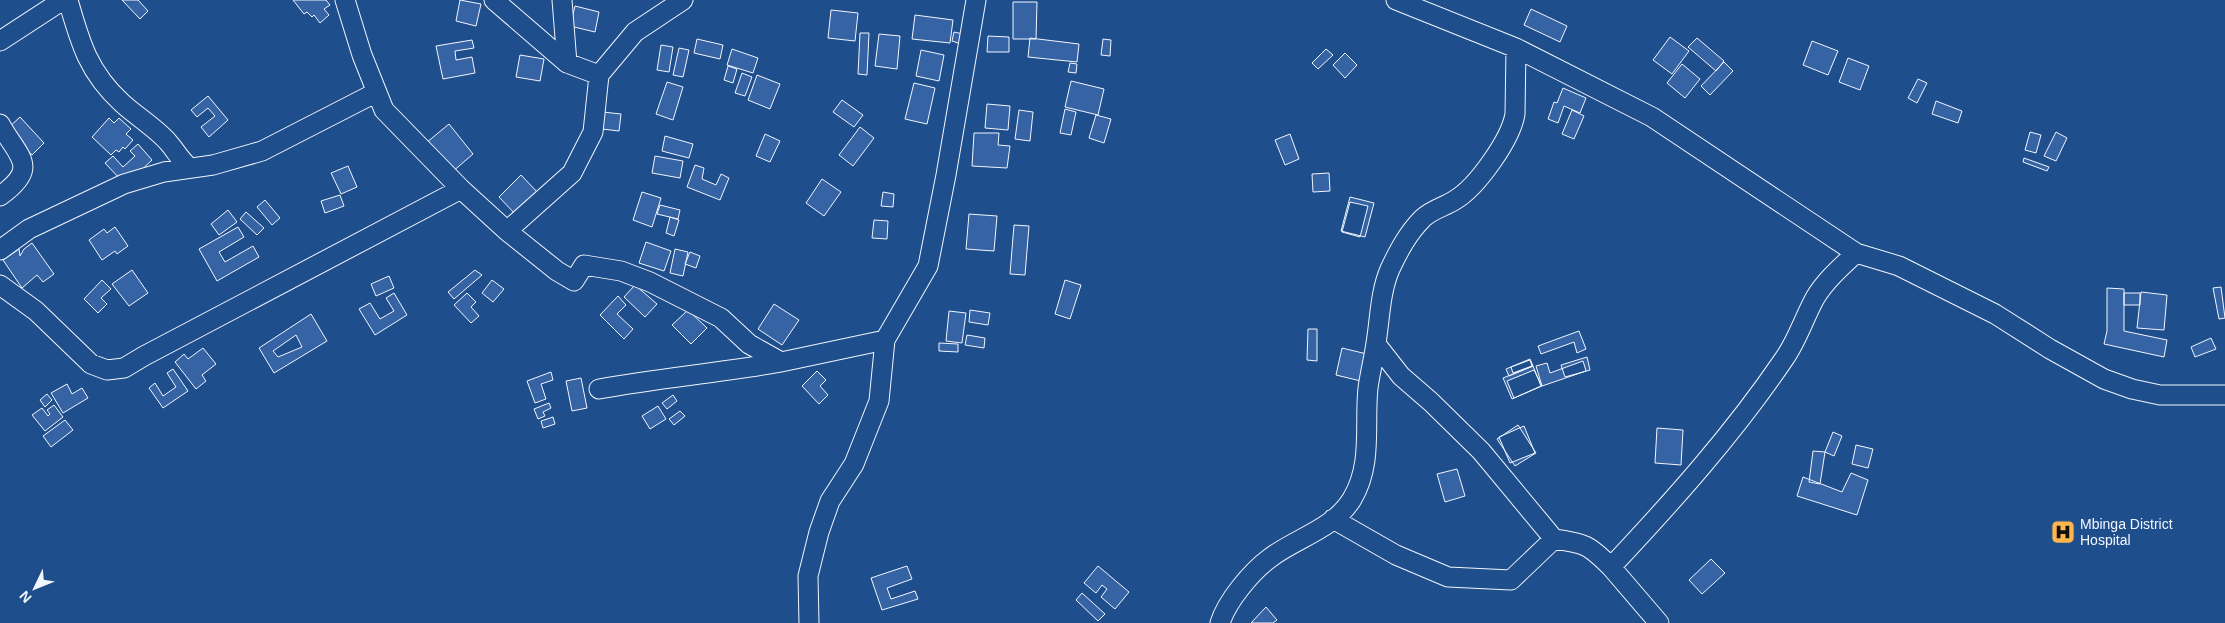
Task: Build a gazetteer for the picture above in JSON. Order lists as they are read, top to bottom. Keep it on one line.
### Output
{"places":{"hospital":["Mbinga District Hospital"]},"north":"bottom left"}
